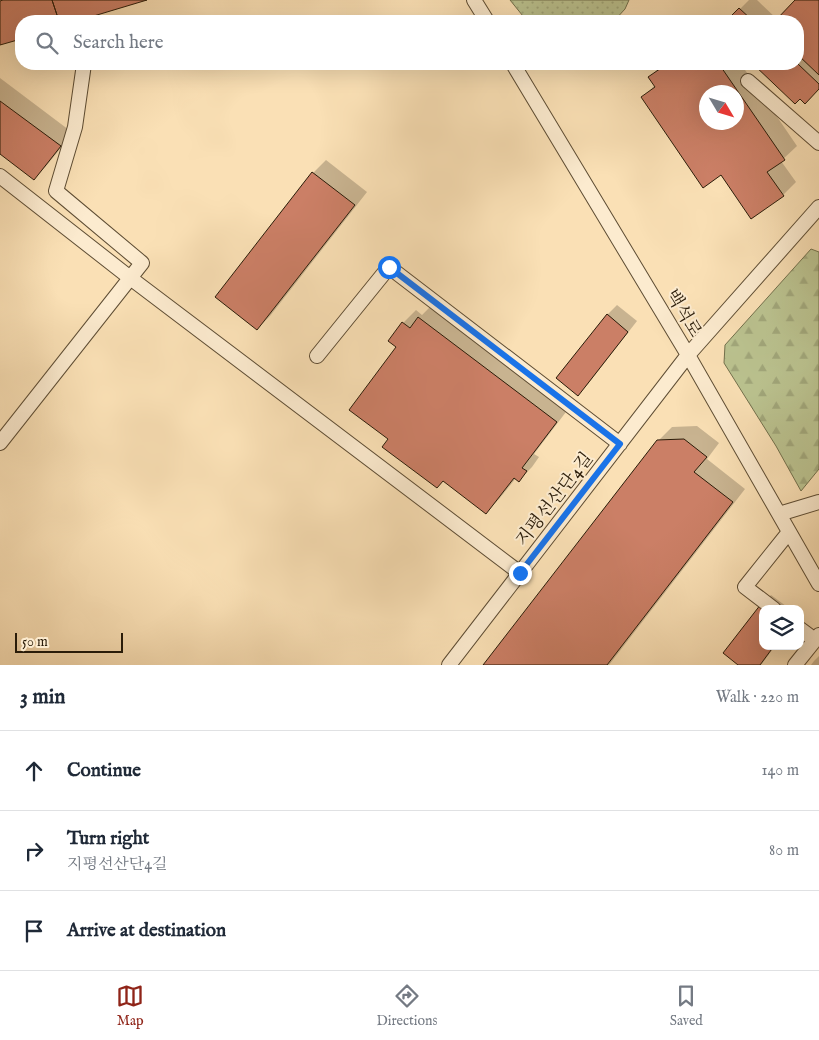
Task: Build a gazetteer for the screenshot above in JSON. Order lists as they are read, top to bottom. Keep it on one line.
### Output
{"streets":{"street":["백석로","지평선산단4길"]},"crossings":[["백석로","지평선산단4길"]],"scale_bar":"50 m","north":"bottom right","page":{"search":"Search here","scale":"50 m","heading":["3 min","Walk · 220 m"],"list":[["Continue","140 m"],["Turn right","지평선산단4길","80 m"],"Arrive at destination"],"nav":["Map","Directions","Saved"]}}
